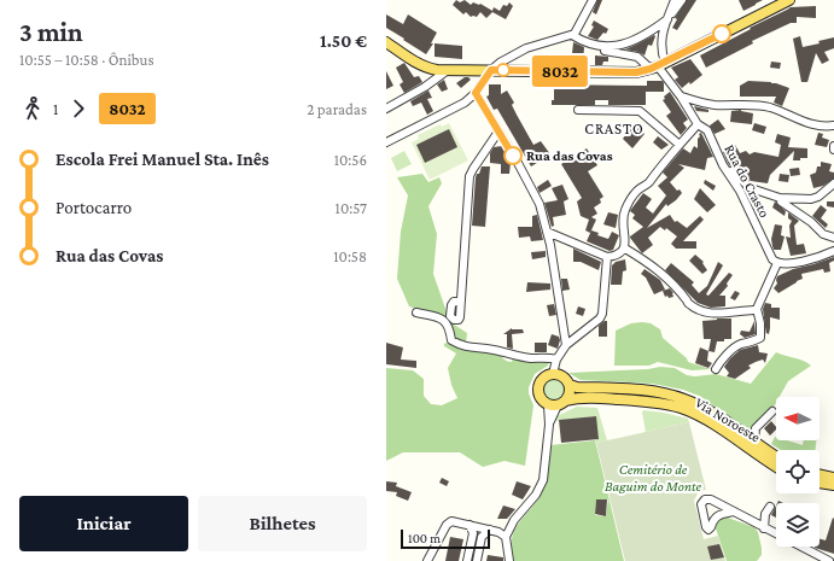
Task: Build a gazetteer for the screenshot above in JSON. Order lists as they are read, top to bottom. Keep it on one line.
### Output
{"streets":{"main road":["Via Noroeste"],"street":["Rua do Crasto"]},"districts":["CRASTO"],"parks":["Cemitério de Baguim do Monte"],"places":["Rua das Covas"],"lines":["bus line 8032"],"scale_bar":"100 m","north":"left","page":{"heading":["3 min","10:55 – 10:58 · Ônibus","1.50 €"],"on_map":"8032","legs":["1","8032","2 paradas"],"list":[{"name":"Escola Frei Manuel Sta. Inês","value":"10:56"},{"name":"Portocarro","value":"10:57"},{"name":"Rua das Covas","value":"10:58"}],"buttons":["Iniciar","Bilhetes"],"scale":"100 m"}}
